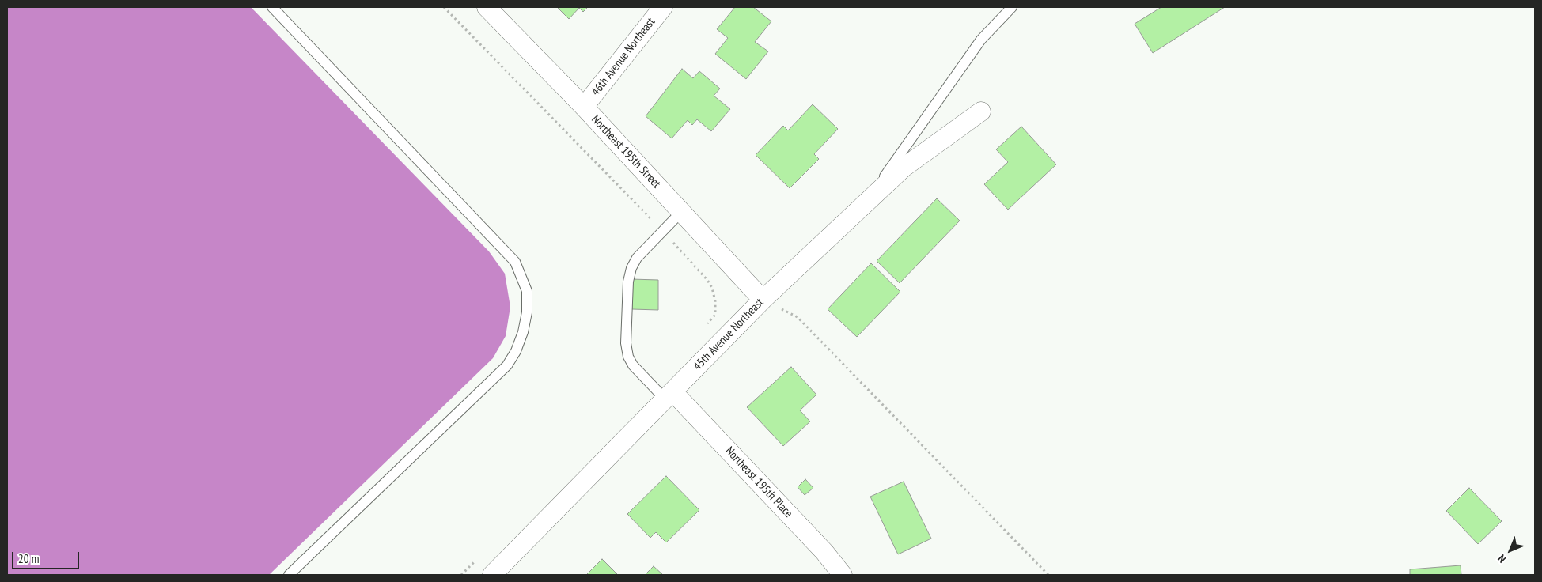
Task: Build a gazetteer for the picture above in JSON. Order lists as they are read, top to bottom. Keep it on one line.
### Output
{"streets":{"street":["46th Avenue Northeast","Northeast 195th Street","45th Avenue Northeast","Northeast 195th Place"]},"crossings":[["46th Avenue Northeast","Northeast 195th Street"],["Northeast 195th Street","45th Avenue Northeast"],["45th Avenue Northeast","Northeast 195th Place"]],"scale_bar":"20 m","north":"bottom left"}
